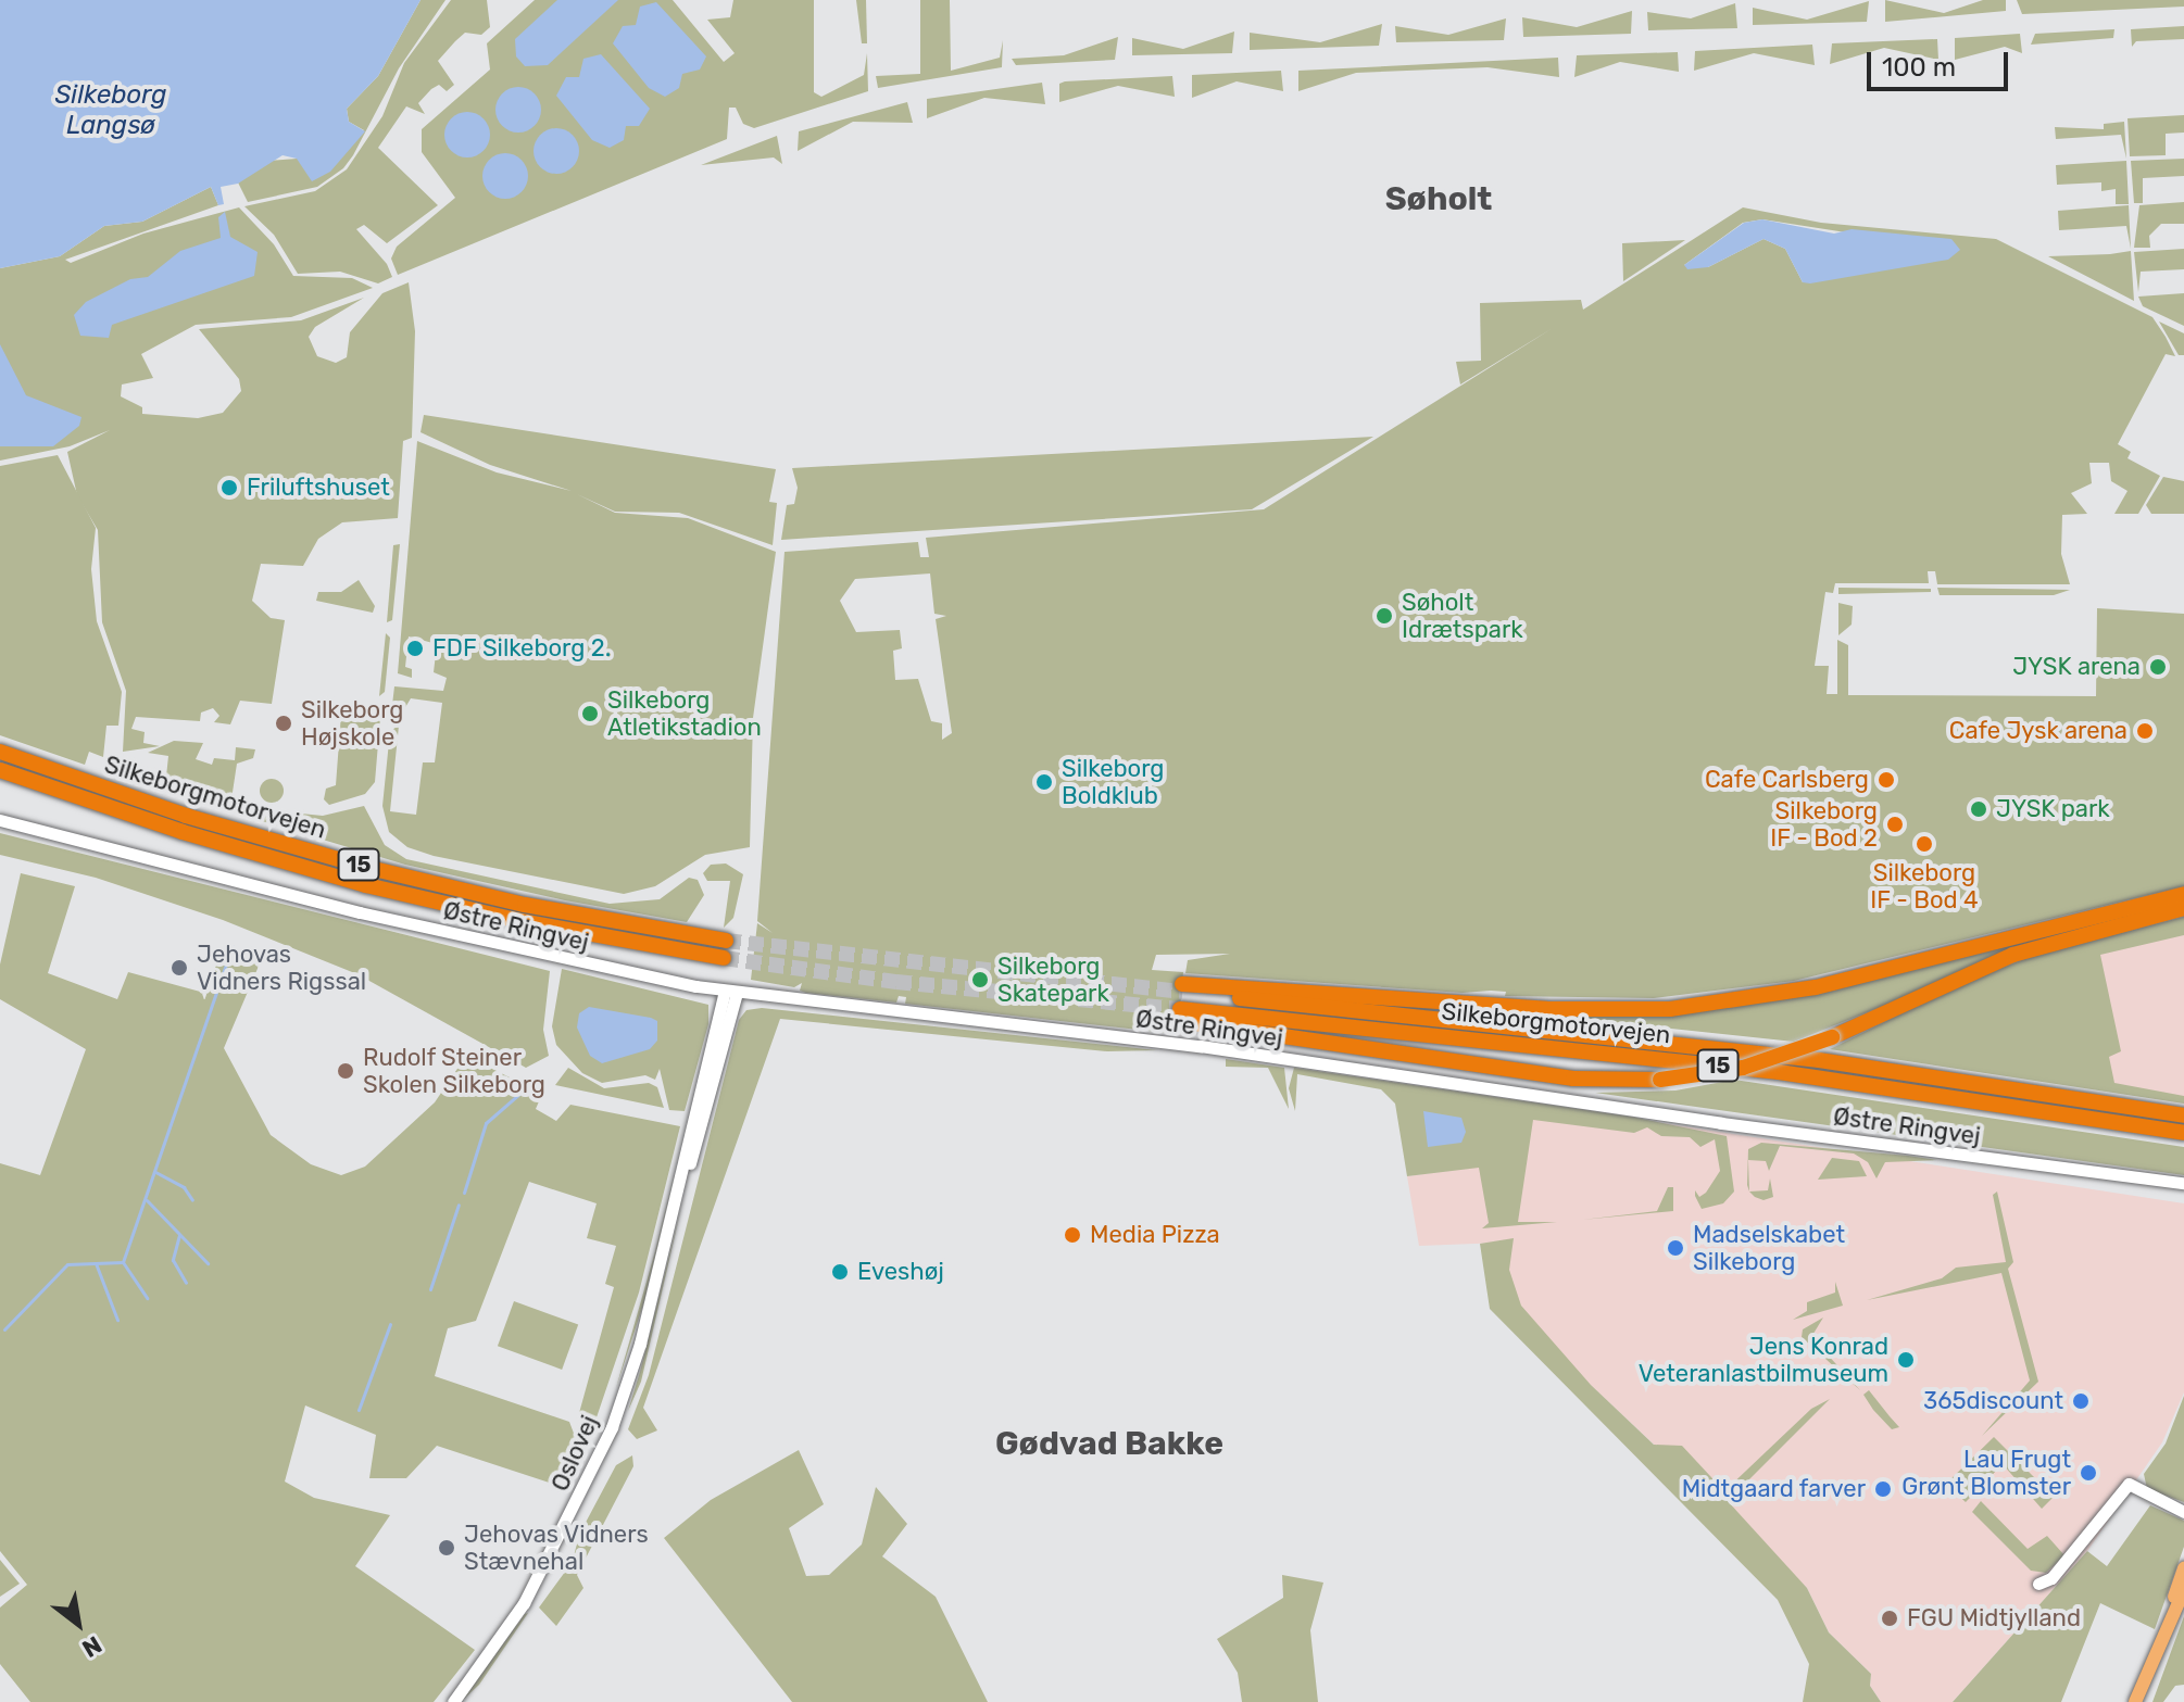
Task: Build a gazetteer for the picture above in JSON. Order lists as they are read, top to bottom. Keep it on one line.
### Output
{"streets":{"highway":["Silkeborgmotorvejen","15"],"main road":["Østre Ringvej","Oslovej"]},"crossings":[["Østre Ringvej","Oslovej"]],"districts":["Søholt","Gødvad Bakke"],"water":["Silkeborg Langsø"],"places":["Friluftshuset","Søholt Idrætspark","FDF Silkeborg 2.","JYSK arena","Silkeborg Atletikstadion","Silkeborg Højskole","Cafe Jysk arena","Cafe Carlsberg","Silkeborg Boldklub","JYSK park","Silkeborg IF - Bod 2","Silkeborg IF - Bod 4","Jehovas Vidners Rigssal","Silkeborg Skatepark","Rudolf Steiner Skolen Silkeborg","Media Pizza","Madselskabet Silkeborg","Eveshøj","Jens Konrad Veteranlastbilmuseum","365discount","Lau Frugt Grønt Blomster","Midtgaard farver","Jehovas Vidners Stævnehal","FGU Midtjylland"],"scale_bar":"100 m","north":"bottom right"}
